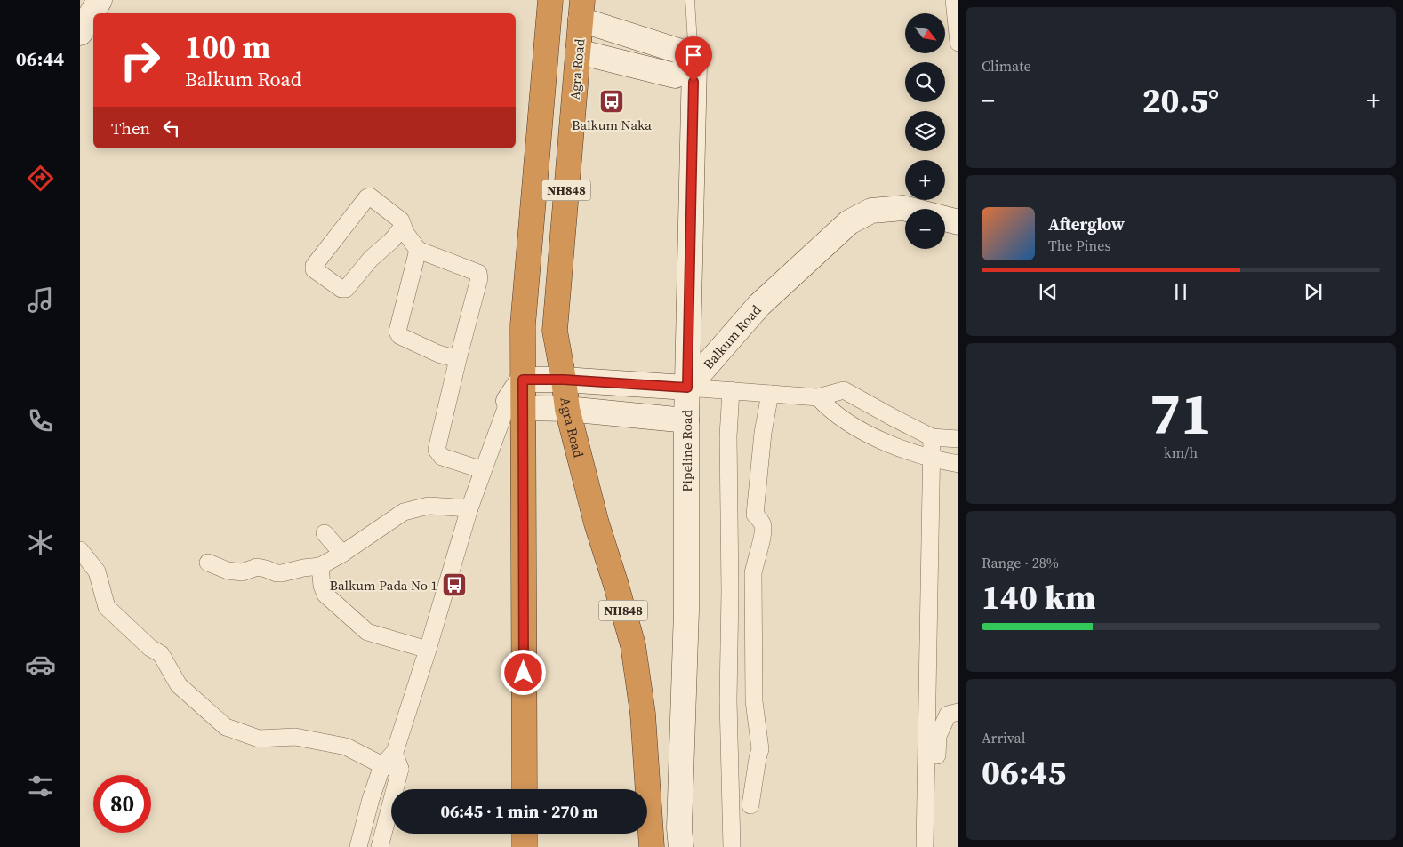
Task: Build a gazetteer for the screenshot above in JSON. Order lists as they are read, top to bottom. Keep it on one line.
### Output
{"streets":{"highway":["Agra Road","NH848"],"street":["Balkum Road","Pipeline Road"]},"crossings":[["Balkum Road","Pipeline Road"]],"places":{"bus stop":["Balkum Naka","Balkum Pada No 1"]},"north":"bottom right","page":{"tabs":"06:44","tile":["Climate",["71","km/h"],["Range · 28%","140 km"],["Arrival","06:45"]],"map_buttons":["+","−"],"turn":["100 m","Balkum Road"],"heat":["−","20.5°","+"],"then":"Then","song":["Afterglow","The Pines"],"limit":"80","trip":"06:45 · 1 min · 270 m"}}
